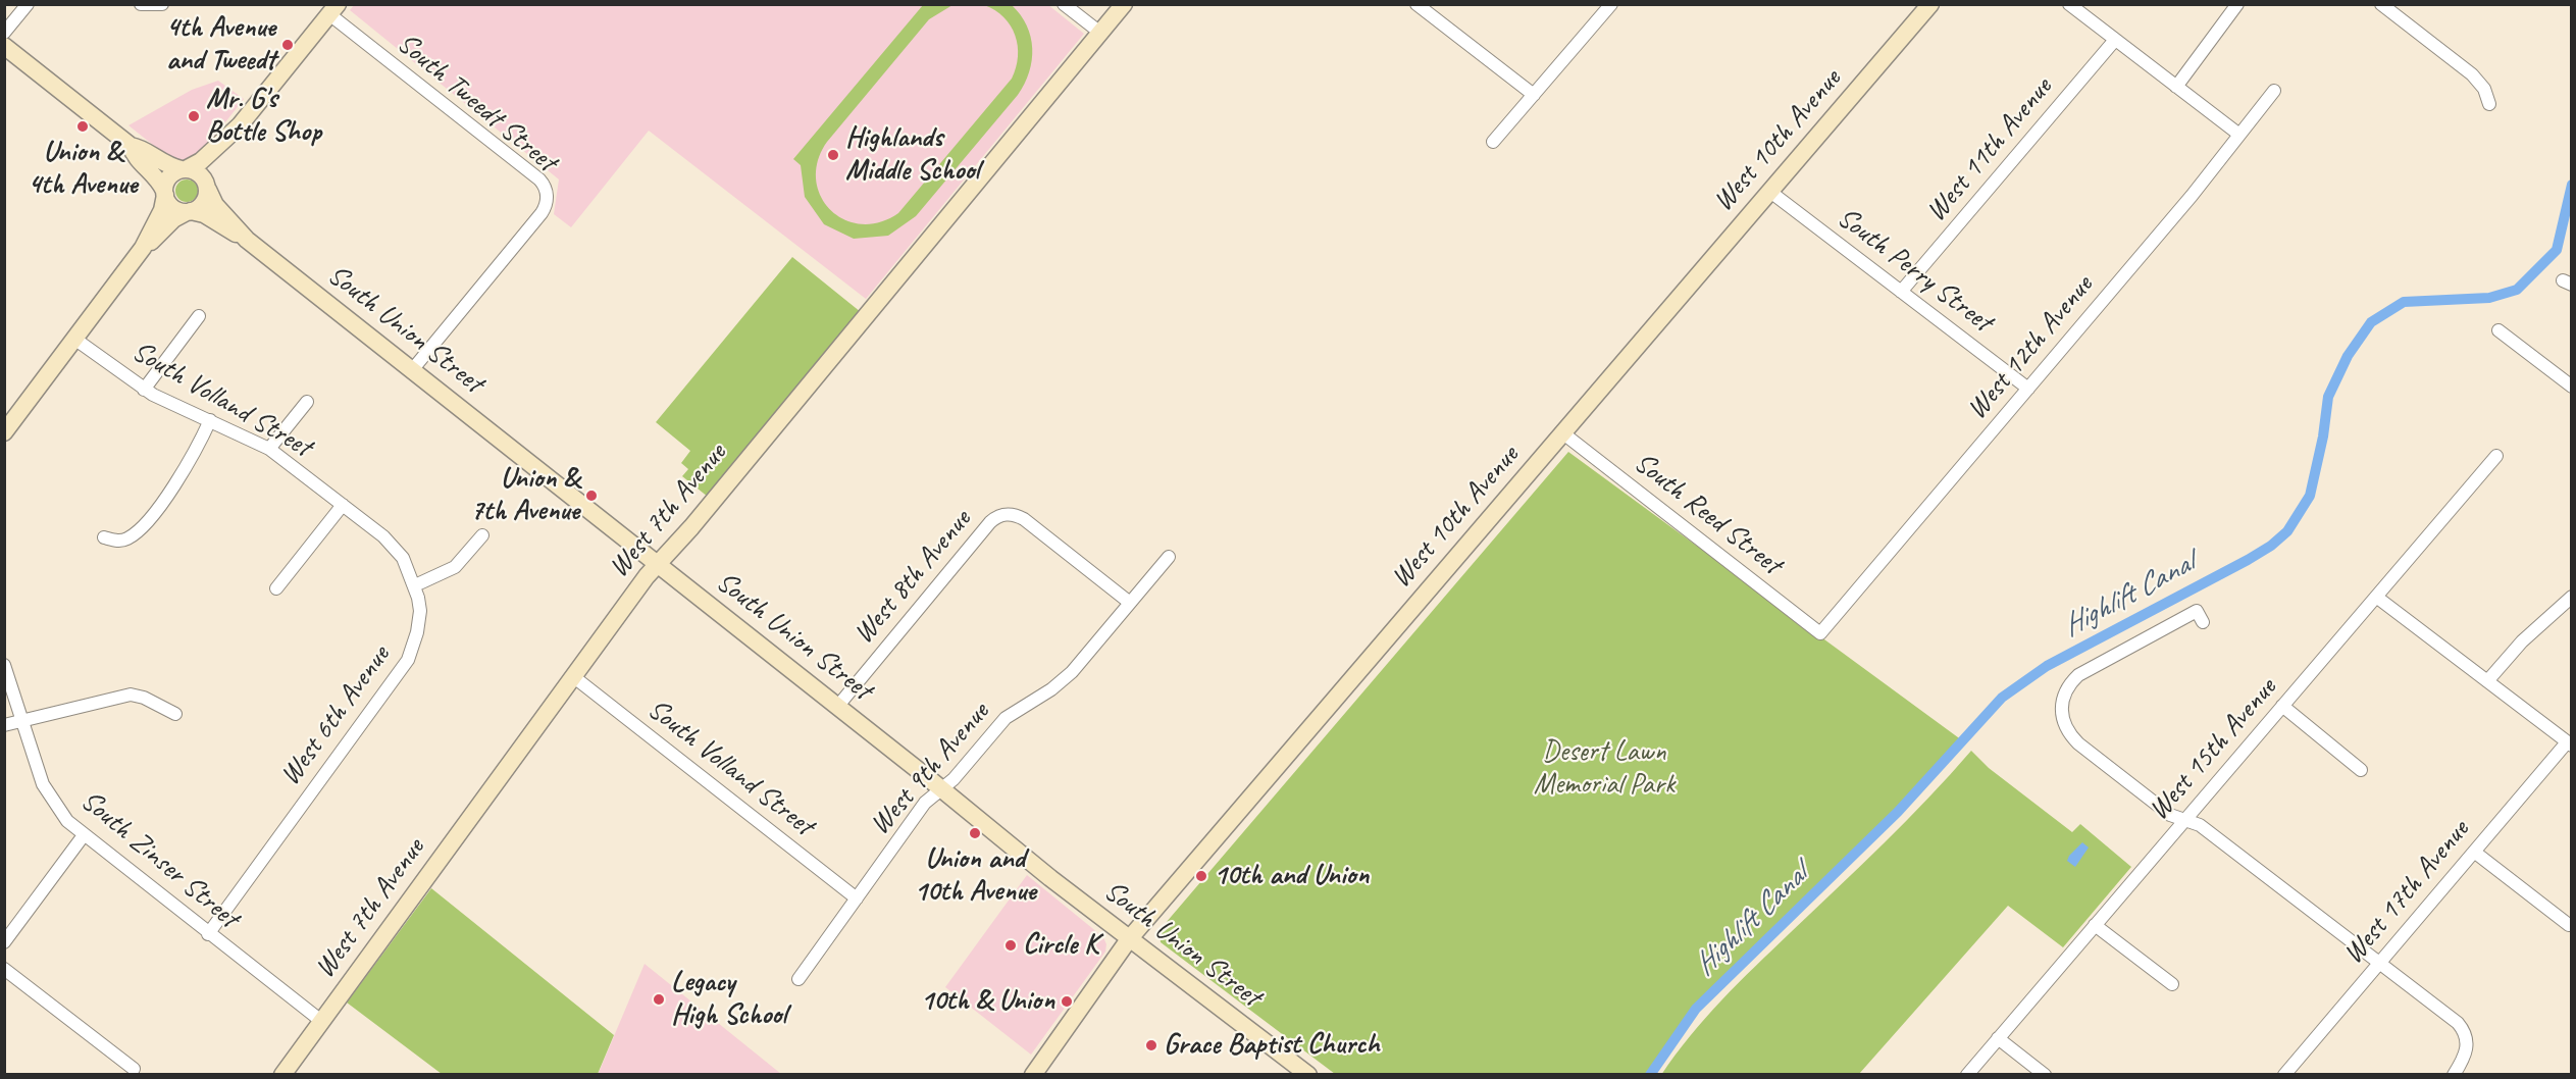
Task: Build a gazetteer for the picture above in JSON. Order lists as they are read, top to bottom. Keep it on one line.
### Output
{"streets":{"main road":["West 10th Avenue","South Union Street","West 7th Avenue"],"street":["South Tweedt Street","West 11th Avenue","South Perry Street","West 12th Avenue","South Volland Street","South Reed Street","West 8th Avenue","West 6th Avenue","West 15th Avenue","West 9th Avenue","South Zinser Street","West 17th Avenue"]},"crossings":[["South Tweedt Street","South Union Street"],["West 10th Avenue","South Perry Street"],["West 10th Avenue","South Union Street"],["West 10th Avenue","South Reed Street"],["West 11th Avenue","South Perry Street"],["South Perry Street","West 12th Avenue"],["South Union Street","West 7th Avenue"],["South Union Street","West 8th Avenue"],["South Union Street","West 9th Avenue"],["West 12th Avenue","South Reed Street"],["South Volland Street","West 7th Avenue"],["South Volland Street","West 6th Avenue"],["South Volland Street","West 9th Avenue"],["West 7th Avenue","South Zinser Street"],["West 8th Avenue","West 9th Avenue"],["West 6th Avenue","South Zinser Street"]],"water":["Highlift Canal"],"parks":["Desert Lawn Memorial Park"],"places":["4th Avenue and Tweedt","Mr. G's Bottle Shop","Union & 4th Avenue","Highlands Middle School","Union & 7th Avenue","Union and 10th Avenue","10th and Union","Circle K","Legacy High School","10th & Union","Grace Baptist Church"]}
